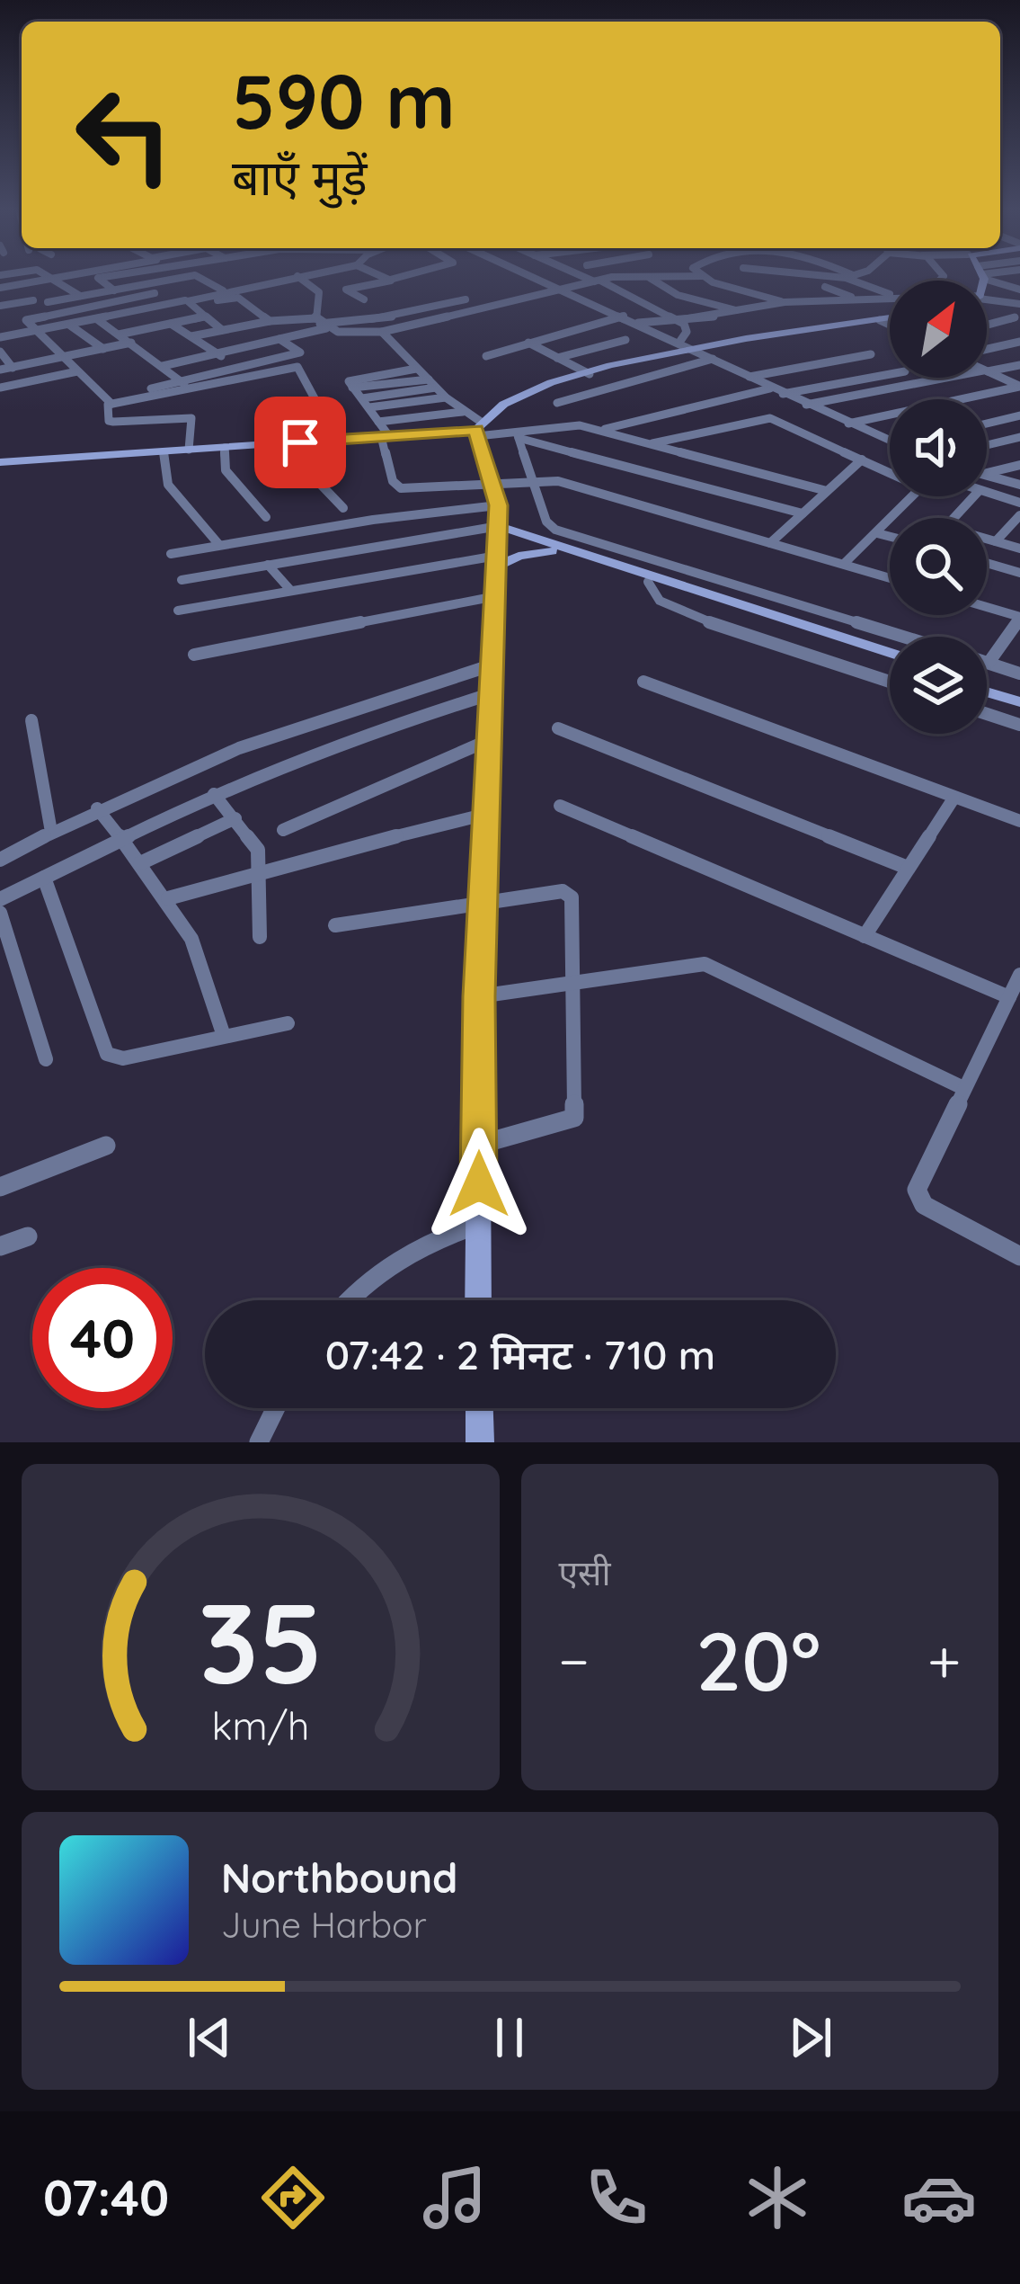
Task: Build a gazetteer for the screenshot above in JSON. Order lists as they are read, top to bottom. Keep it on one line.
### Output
{"north":"top right","page":{"turn":["590 m","बाएँ मुड़ें"],"limit":"40","trip":"07:42 · 2 मिनट · 710 m","tile":"एसी","heat":["−","20°","+"],"song":["Northbound","June Harbor"],"tabs":"07:40","gauge":["35","km/h"]}}
